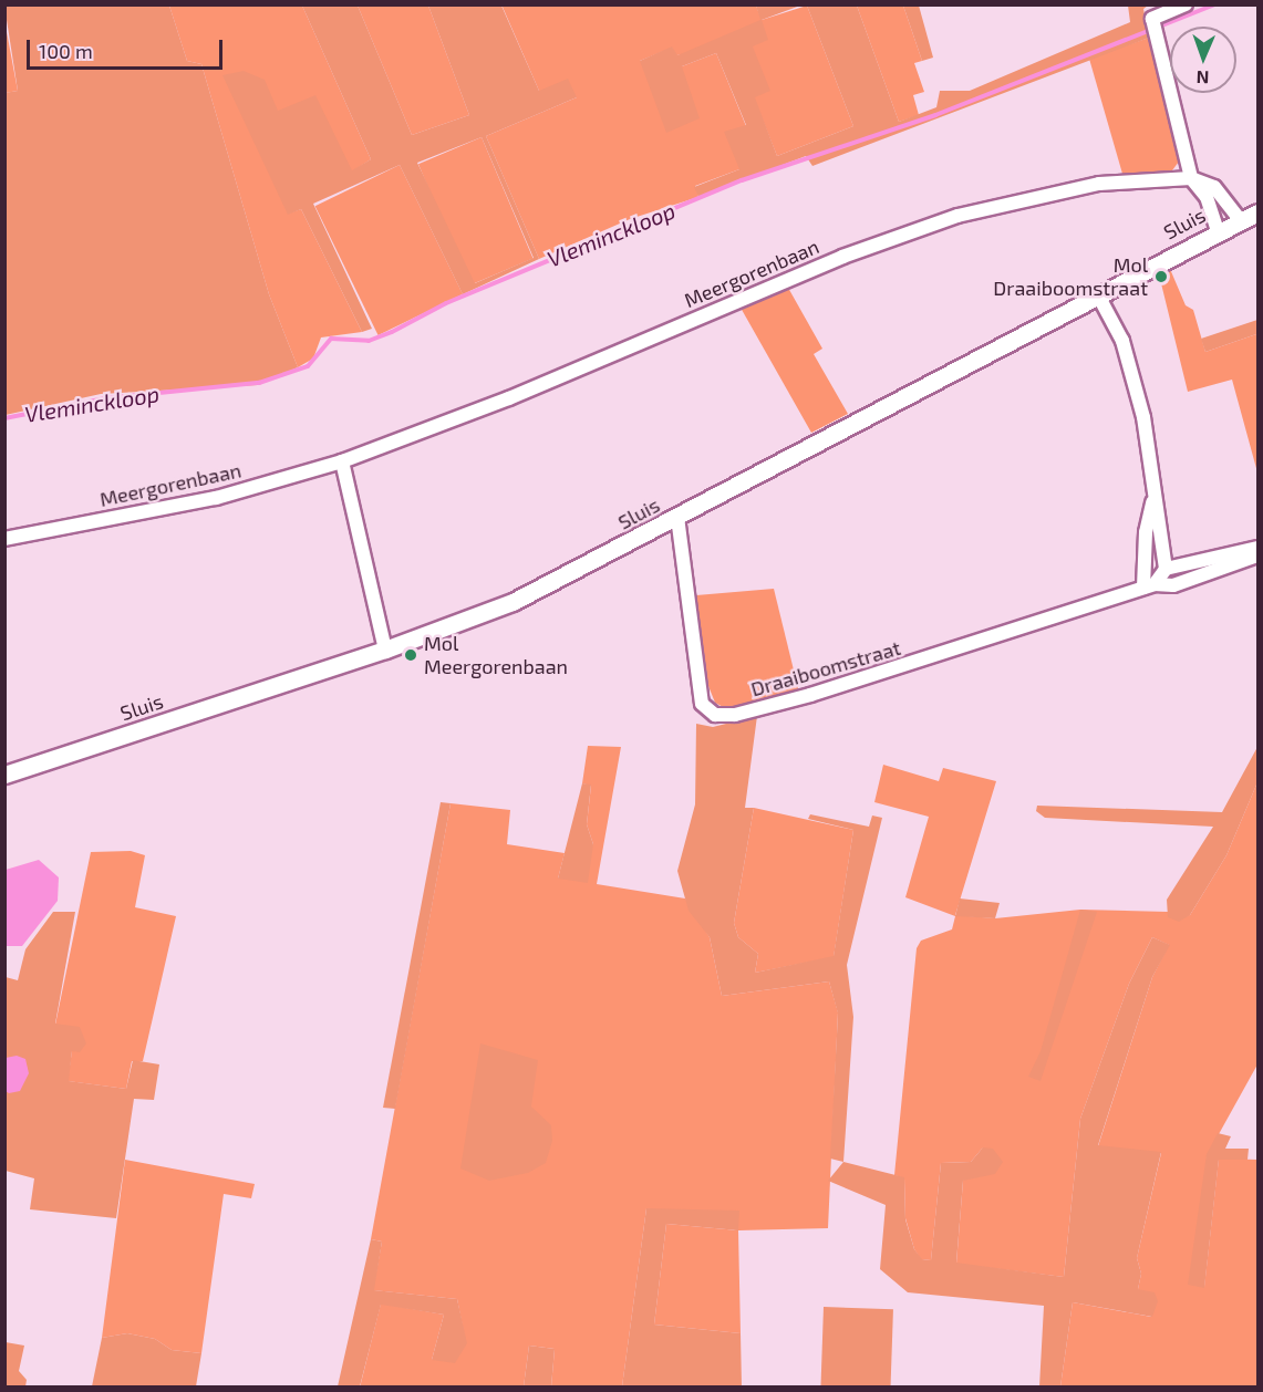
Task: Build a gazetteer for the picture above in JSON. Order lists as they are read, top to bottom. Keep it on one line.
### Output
{"streets":{"street":["Sluis","Meergorenbaan","Draaiboomstraat"]},"crossings":[["Sluis","Draaiboomstraat"]],"water":["Vleminckloop"],"places":["Mol Draaiboomstraat","Mol Meergorenbaan"],"scale_bar":"100 m","north":"bottom"}
